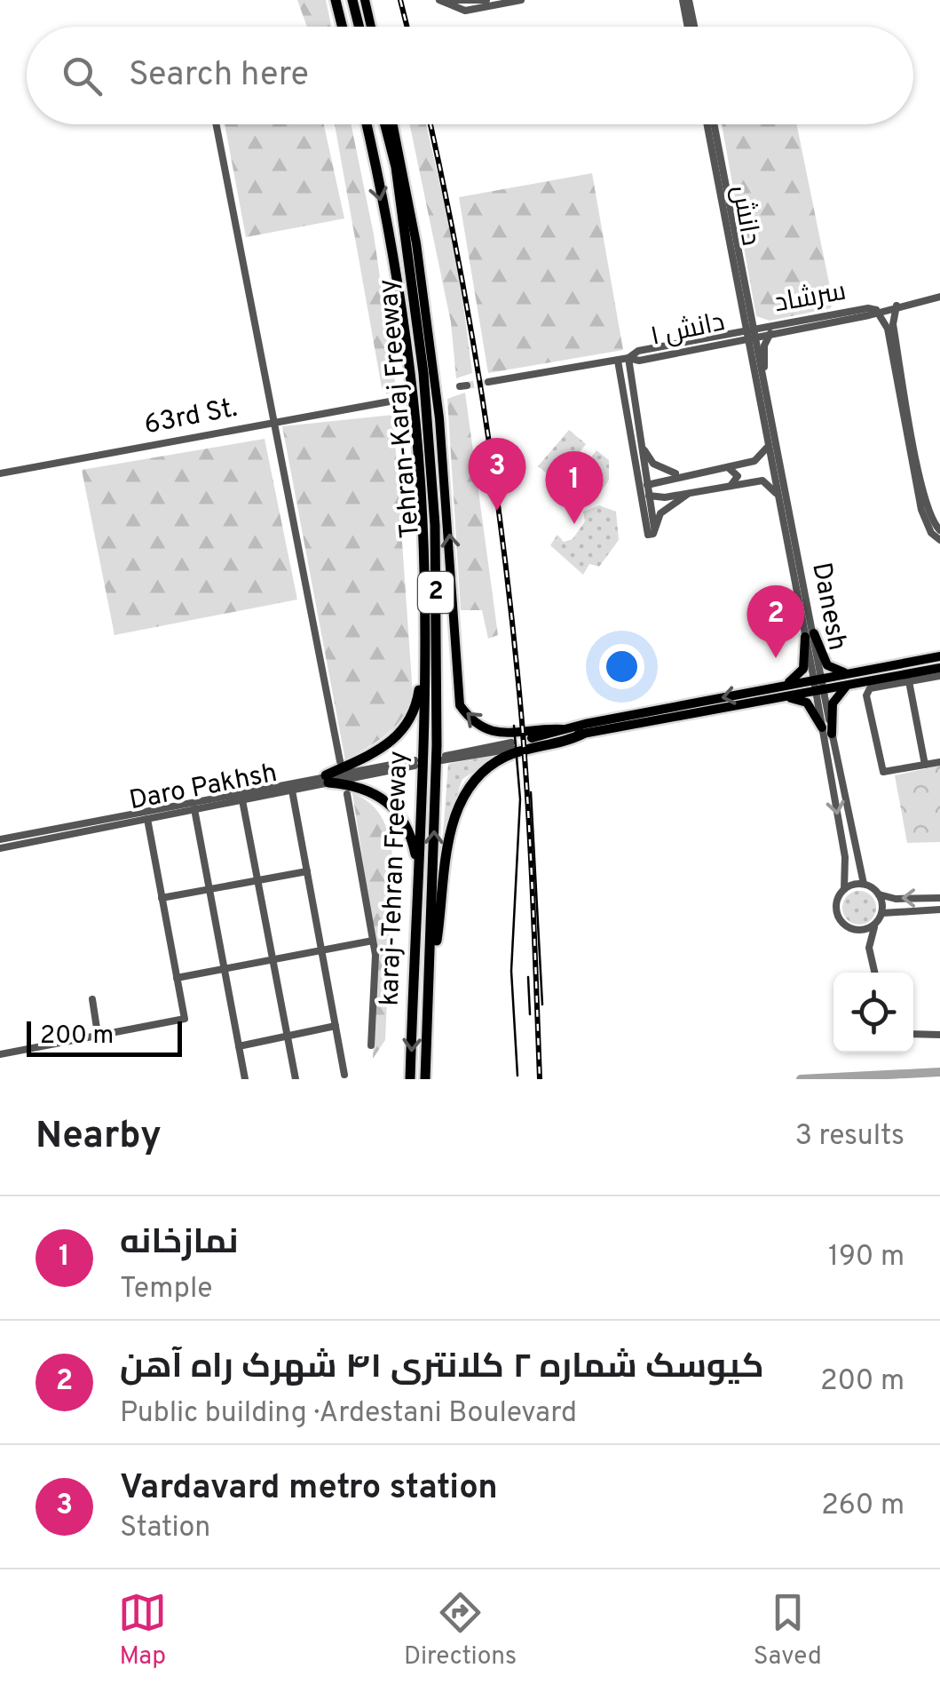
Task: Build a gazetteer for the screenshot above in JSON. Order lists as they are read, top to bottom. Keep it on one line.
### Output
{"streets":{"highway":["Tehran-Karaj Freeway","2","karaj-Tehran Freeway"],"street":["دانش","سرشاد","دانش ۱","63rd St.","Danesh","Daro Pakhsh"]},"crossings":[["دانش","سرشاد"],["دانش","دانش ۱"],["دانش","Danesh"],["سرشاد","دانش ۱"],["سرشاد","Danesh"],["دانش ۱","Danesh"]],"one_way":["Tehran-Karaj Freeway","karaj-Tehran Freeway"],"scale_bar":"200 m","page":{"search":"Search here","pins":["3","1","2"],"scale":"200 m","heading":["Nearby","3 results"],"list":[{"mark":"1","name":"نمازخانه","note":"Temple","value":"190 m"},{"mark":"2","name":"کیوسک شماره ۲ کلانتری ۴۱ شهرک راه آهن","note":"Public building · Ardestani Boulevard","value":"200 m"},{"mark":"3","name":"Vardavard metro station","note":"Station","value":"260 m"}],"nav":["Map","Directions","Saved"]}}
